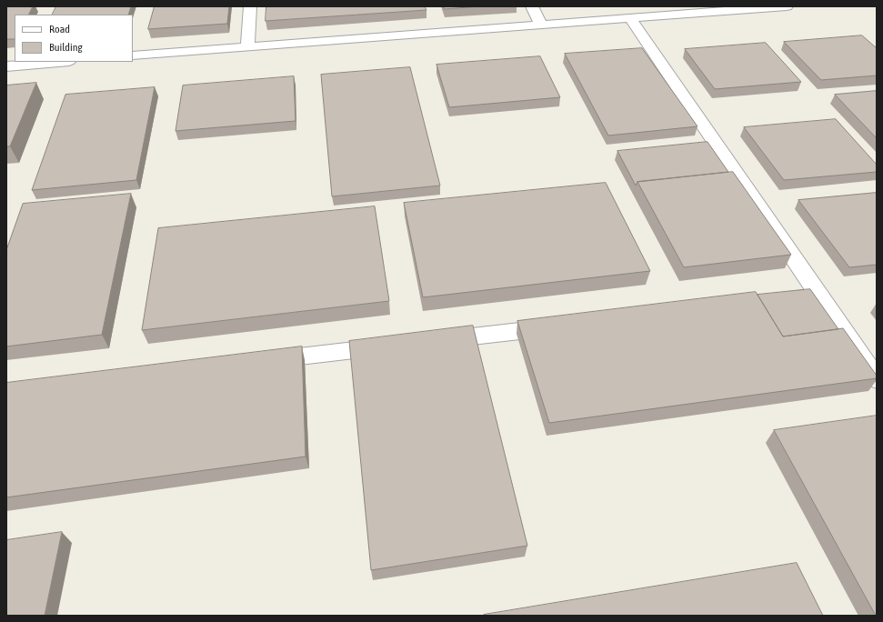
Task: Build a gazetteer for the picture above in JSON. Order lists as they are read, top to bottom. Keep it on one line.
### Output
{"legend":["Road","Building"]}
